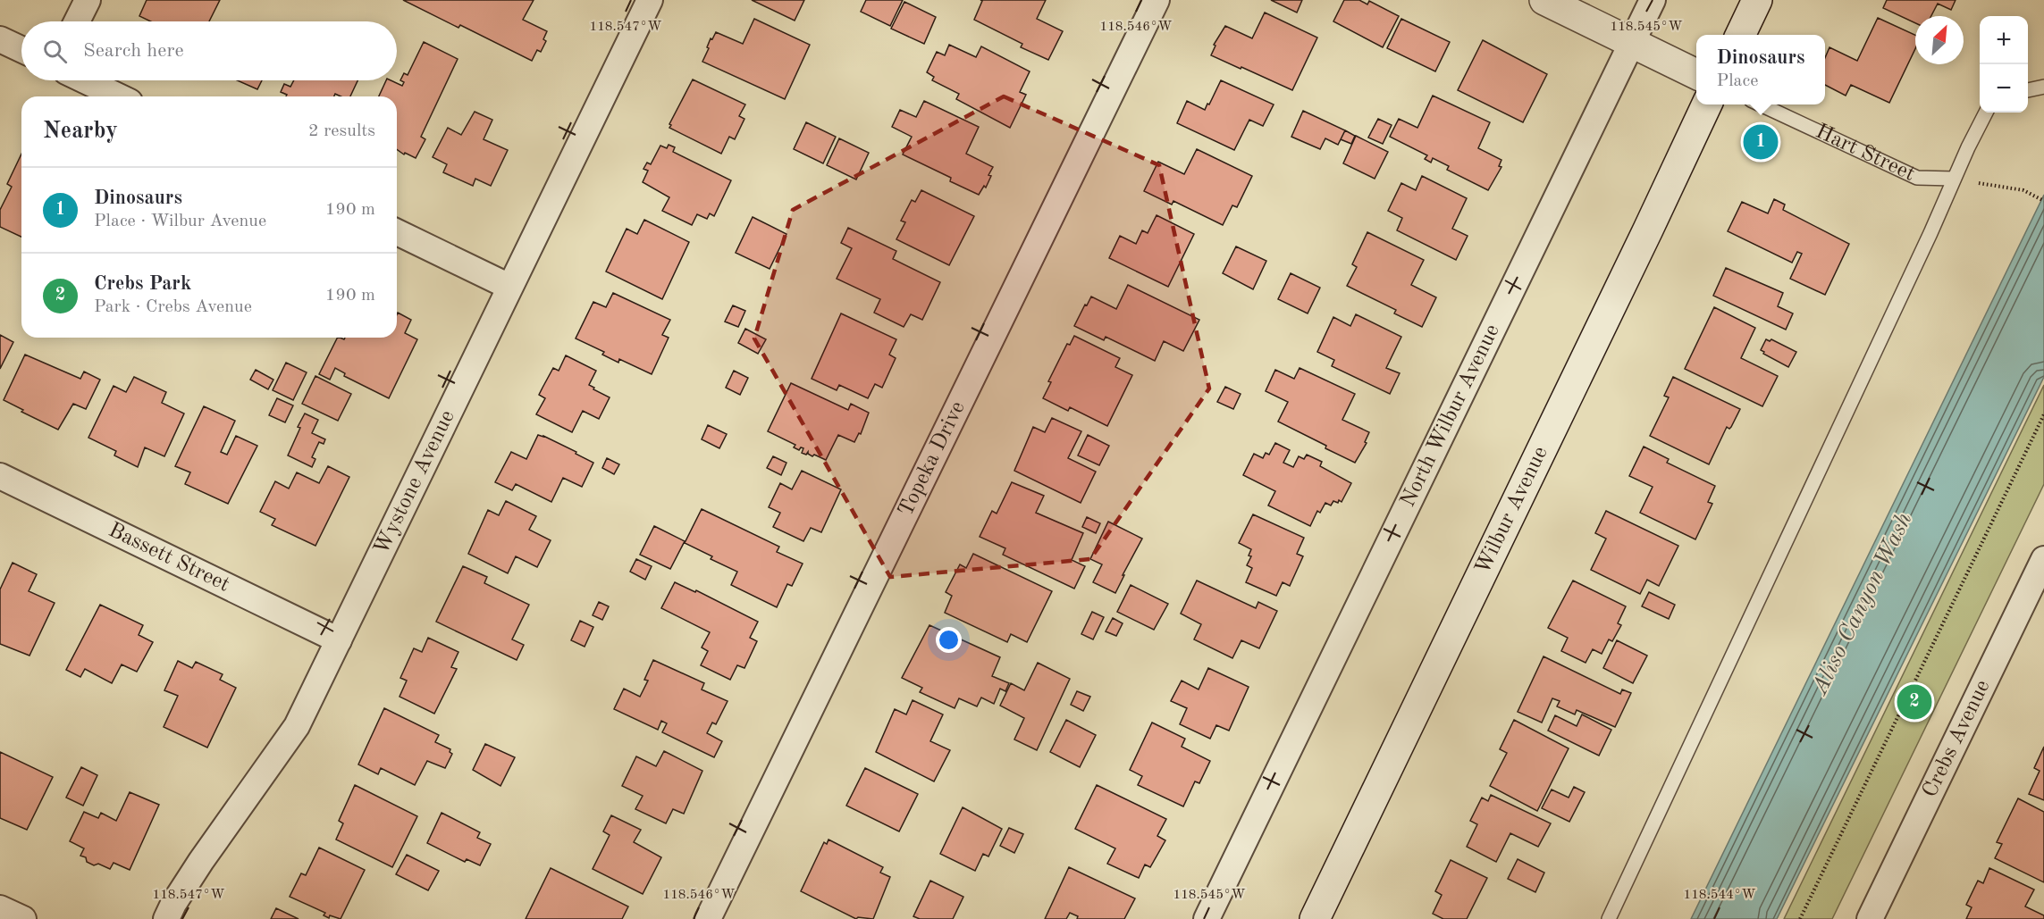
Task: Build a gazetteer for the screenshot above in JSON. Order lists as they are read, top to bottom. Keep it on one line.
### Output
{"streets":{"main road":["Wilbur Avenue"],"street":["North Wilbur Avenue","Topeka Drive","Wystone Avenue","Bassett Street","Crebs Avenue"],"lane":["Hart Street"]},"crossings":[["Wystone Avenue","Bassett Street"]],"water":["Aliso Canyon Wash"],"north":"top right","page":{"map_buttons":["+","−"],"search":"Search here","popup":["Dinosaurs","Place"],"heading":["Nearby","2 results"],"pins":["1","2"],"list":[{"mark":"1","name":"Dinosaurs","note":"Place · Wilbur Avenue","value":"190 m"},{"mark":"2","name":"Crebs Park","note":"Park · Crebs Avenue","value":"190 m"}]},"coordinates":["118.547°W","118.546°W","118.545°W","118.544°W"]}
